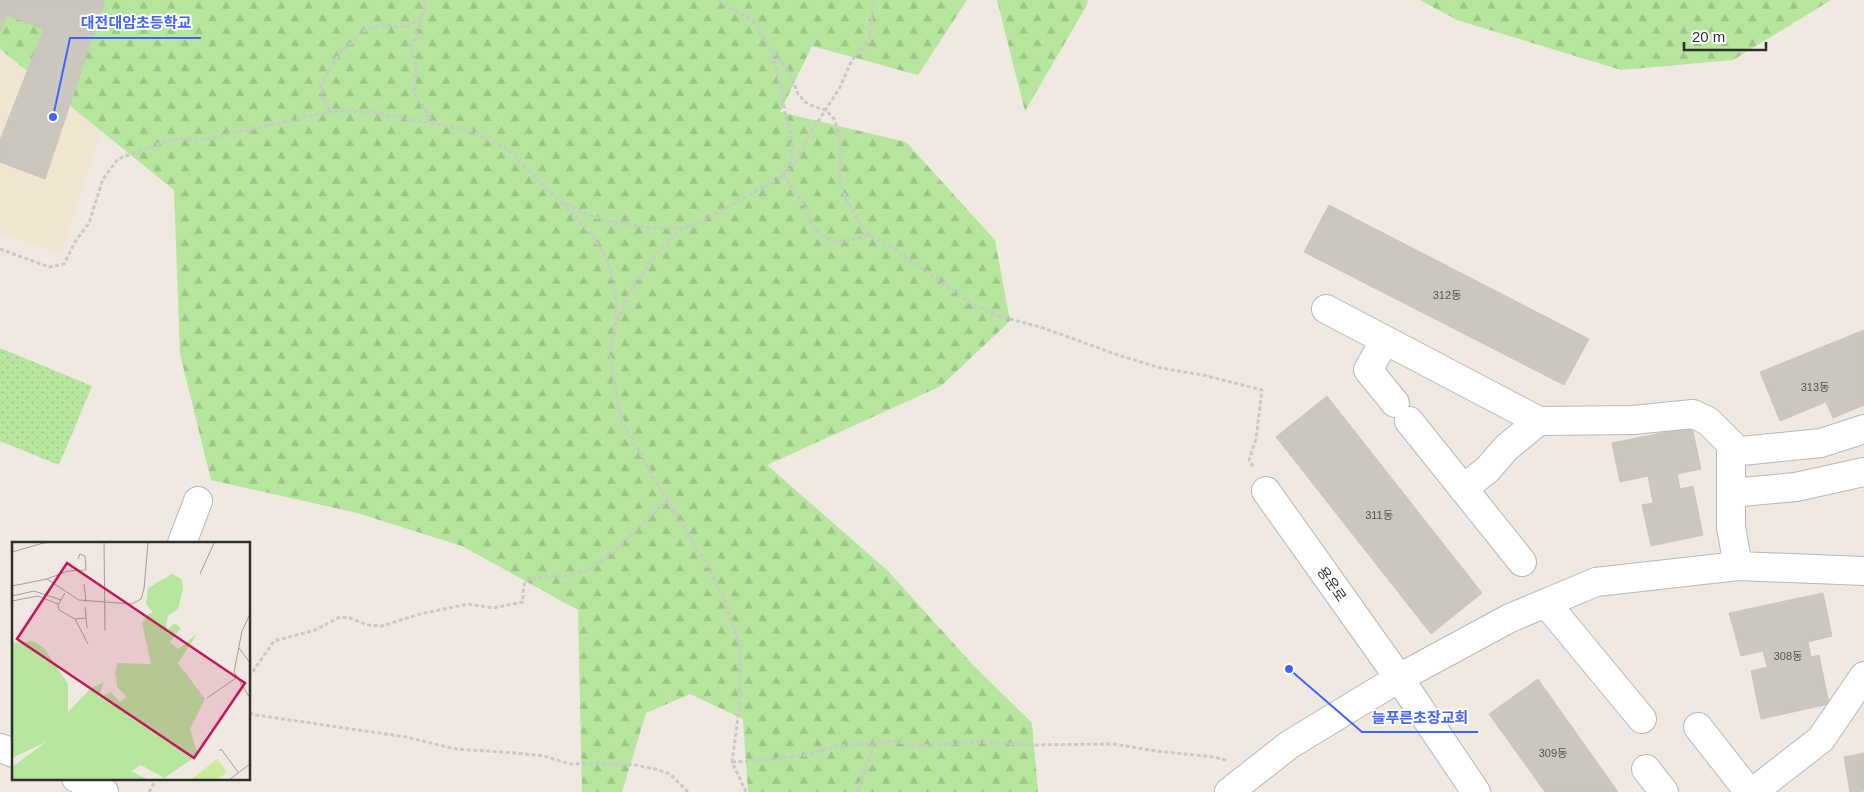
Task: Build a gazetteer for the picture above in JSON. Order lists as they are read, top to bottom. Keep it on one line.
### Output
{"streets":{"street":["용운로"]},"places":["대전대암초등학교","늘푸른초장교회"],"house_numbers":["312동","313동","311동","308동","309동"],"scale_bar":"20 m"}
